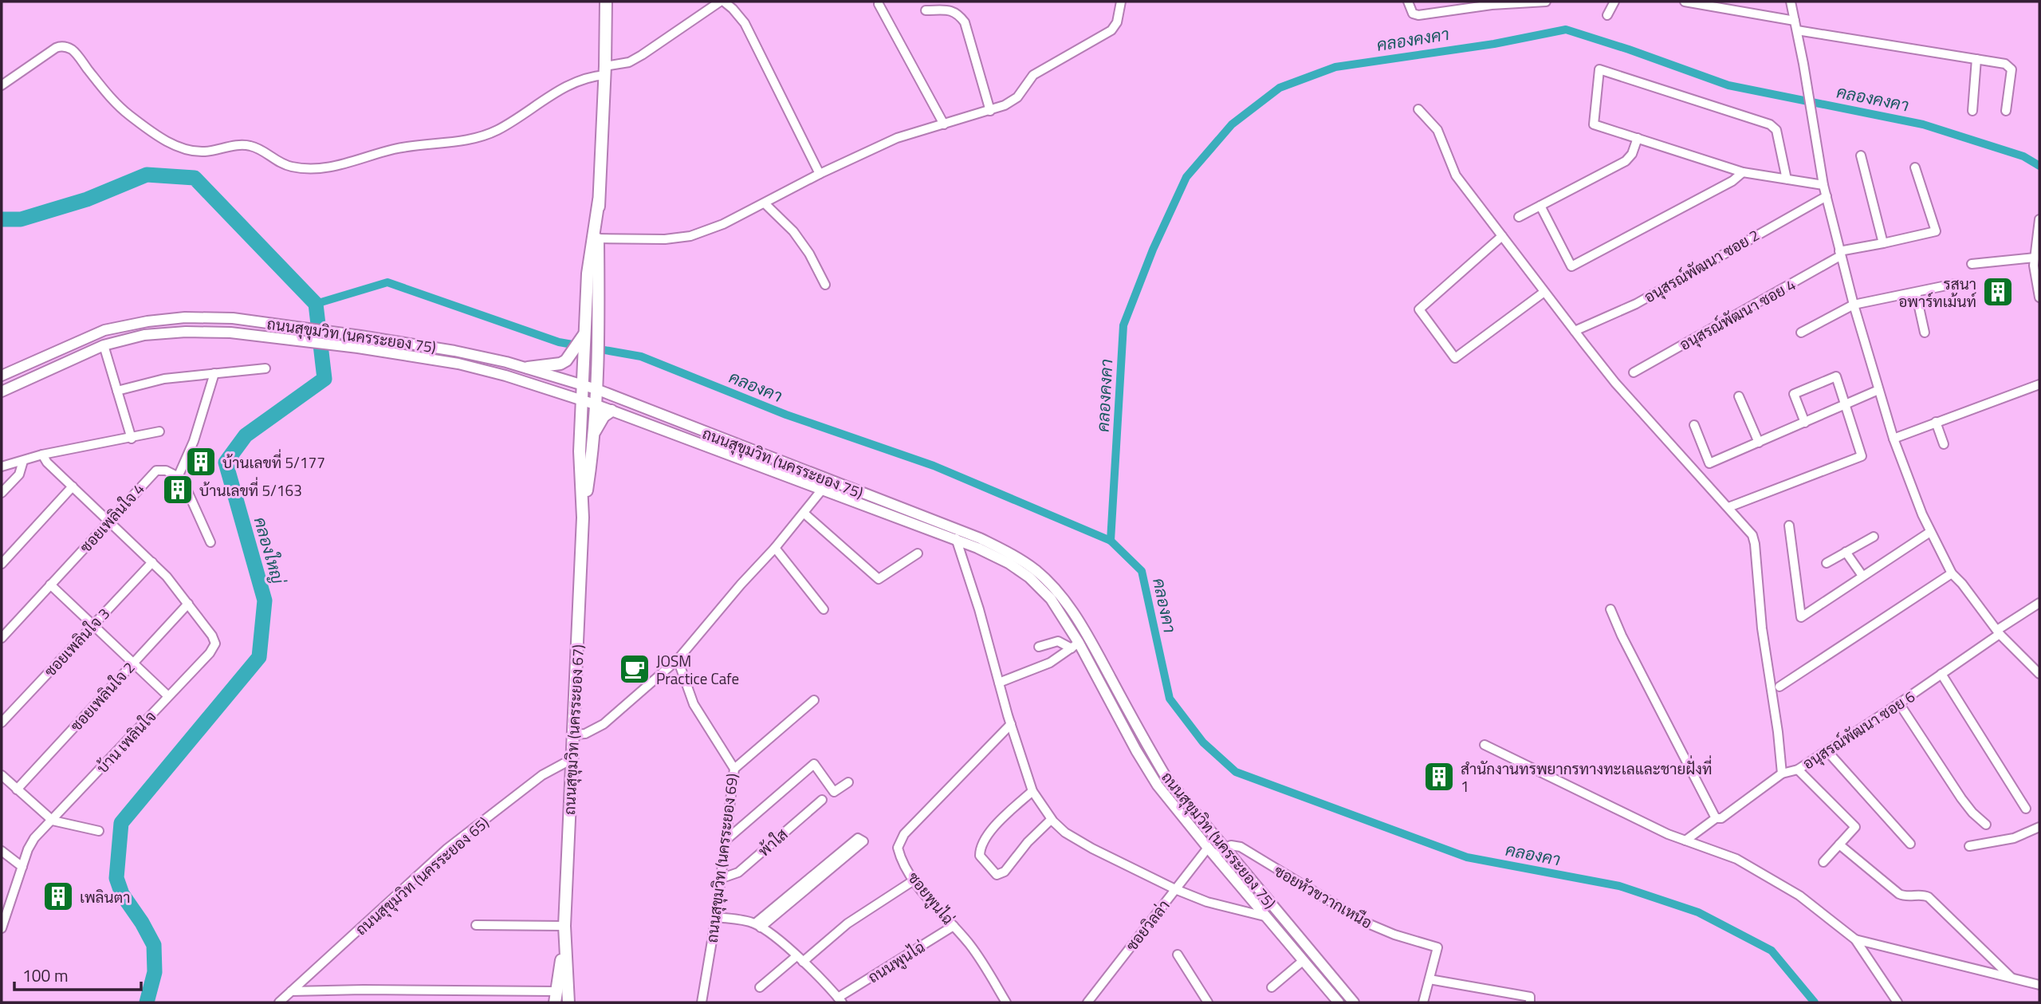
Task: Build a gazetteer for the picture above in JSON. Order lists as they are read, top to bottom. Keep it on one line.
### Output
{"streets":{"main road":["ถนนสุขุมวิท (นครระยอง 67)"],"street":["อนุสรณ์พัฒนา ซอย 2","อนุสรณ์พัฒนา ซอย 4","ถนนสุขุมวิท (นครระยอง 75)","ซอยเพลินใจ 4","ซอยเพลินใจ 3","ซอยเพลินใจ 2","อนุสรณ์พัฒนา ซอย 6","บ้าน เพลินใจ","พ้าใส","ถนนสุขุมวิท (นครระยอง 69)","ถนนสุขุมวิท (นครระยอง 65)","ซอยหัวขวากเหนือ","ซอยพูนไฉ่","ซอยวิลล่า","ถนนพูนไฉ่"]},"crossings":[["ถนนสุขุมวิท (นครระยอง 75)","ถนนสุขุมวิท (นครระยอง 67)"],["ถนนสุขุมวิท (นครระยอง 75)","ซอยหัวขวากเหนือ"],["ถนนสุขุมวิท (นครระยอง 75)","ซอยวิลล่า"],["ซอยเพลินใจ 2","บ้าน เพลินใจ"],["ถนนสุขุมวิท (นครระยอง 67)","ถนนสุขุมวิท (นครระยอง 65)"],["พ้าใส","ถนนสุขุมวิท (นครระยอง 69)"],["ซอยพูนไฉ่","ถนนพูนไฉ่"]],"water":["คลองคงคา","คลองคา","คลองใหญ่"],"places":{"building":["รสนา อพาร์ทเม้นท์","บ้านเลขที่ 5/177","บ้านเลขที่ 5/163","สำนักงานทรพยากรทางทะเลและชายฝั่งที่ 1","เพลินตา"],"cafe":["JOSM Practice Cafe"]},"scale_bar":"100 m"}
